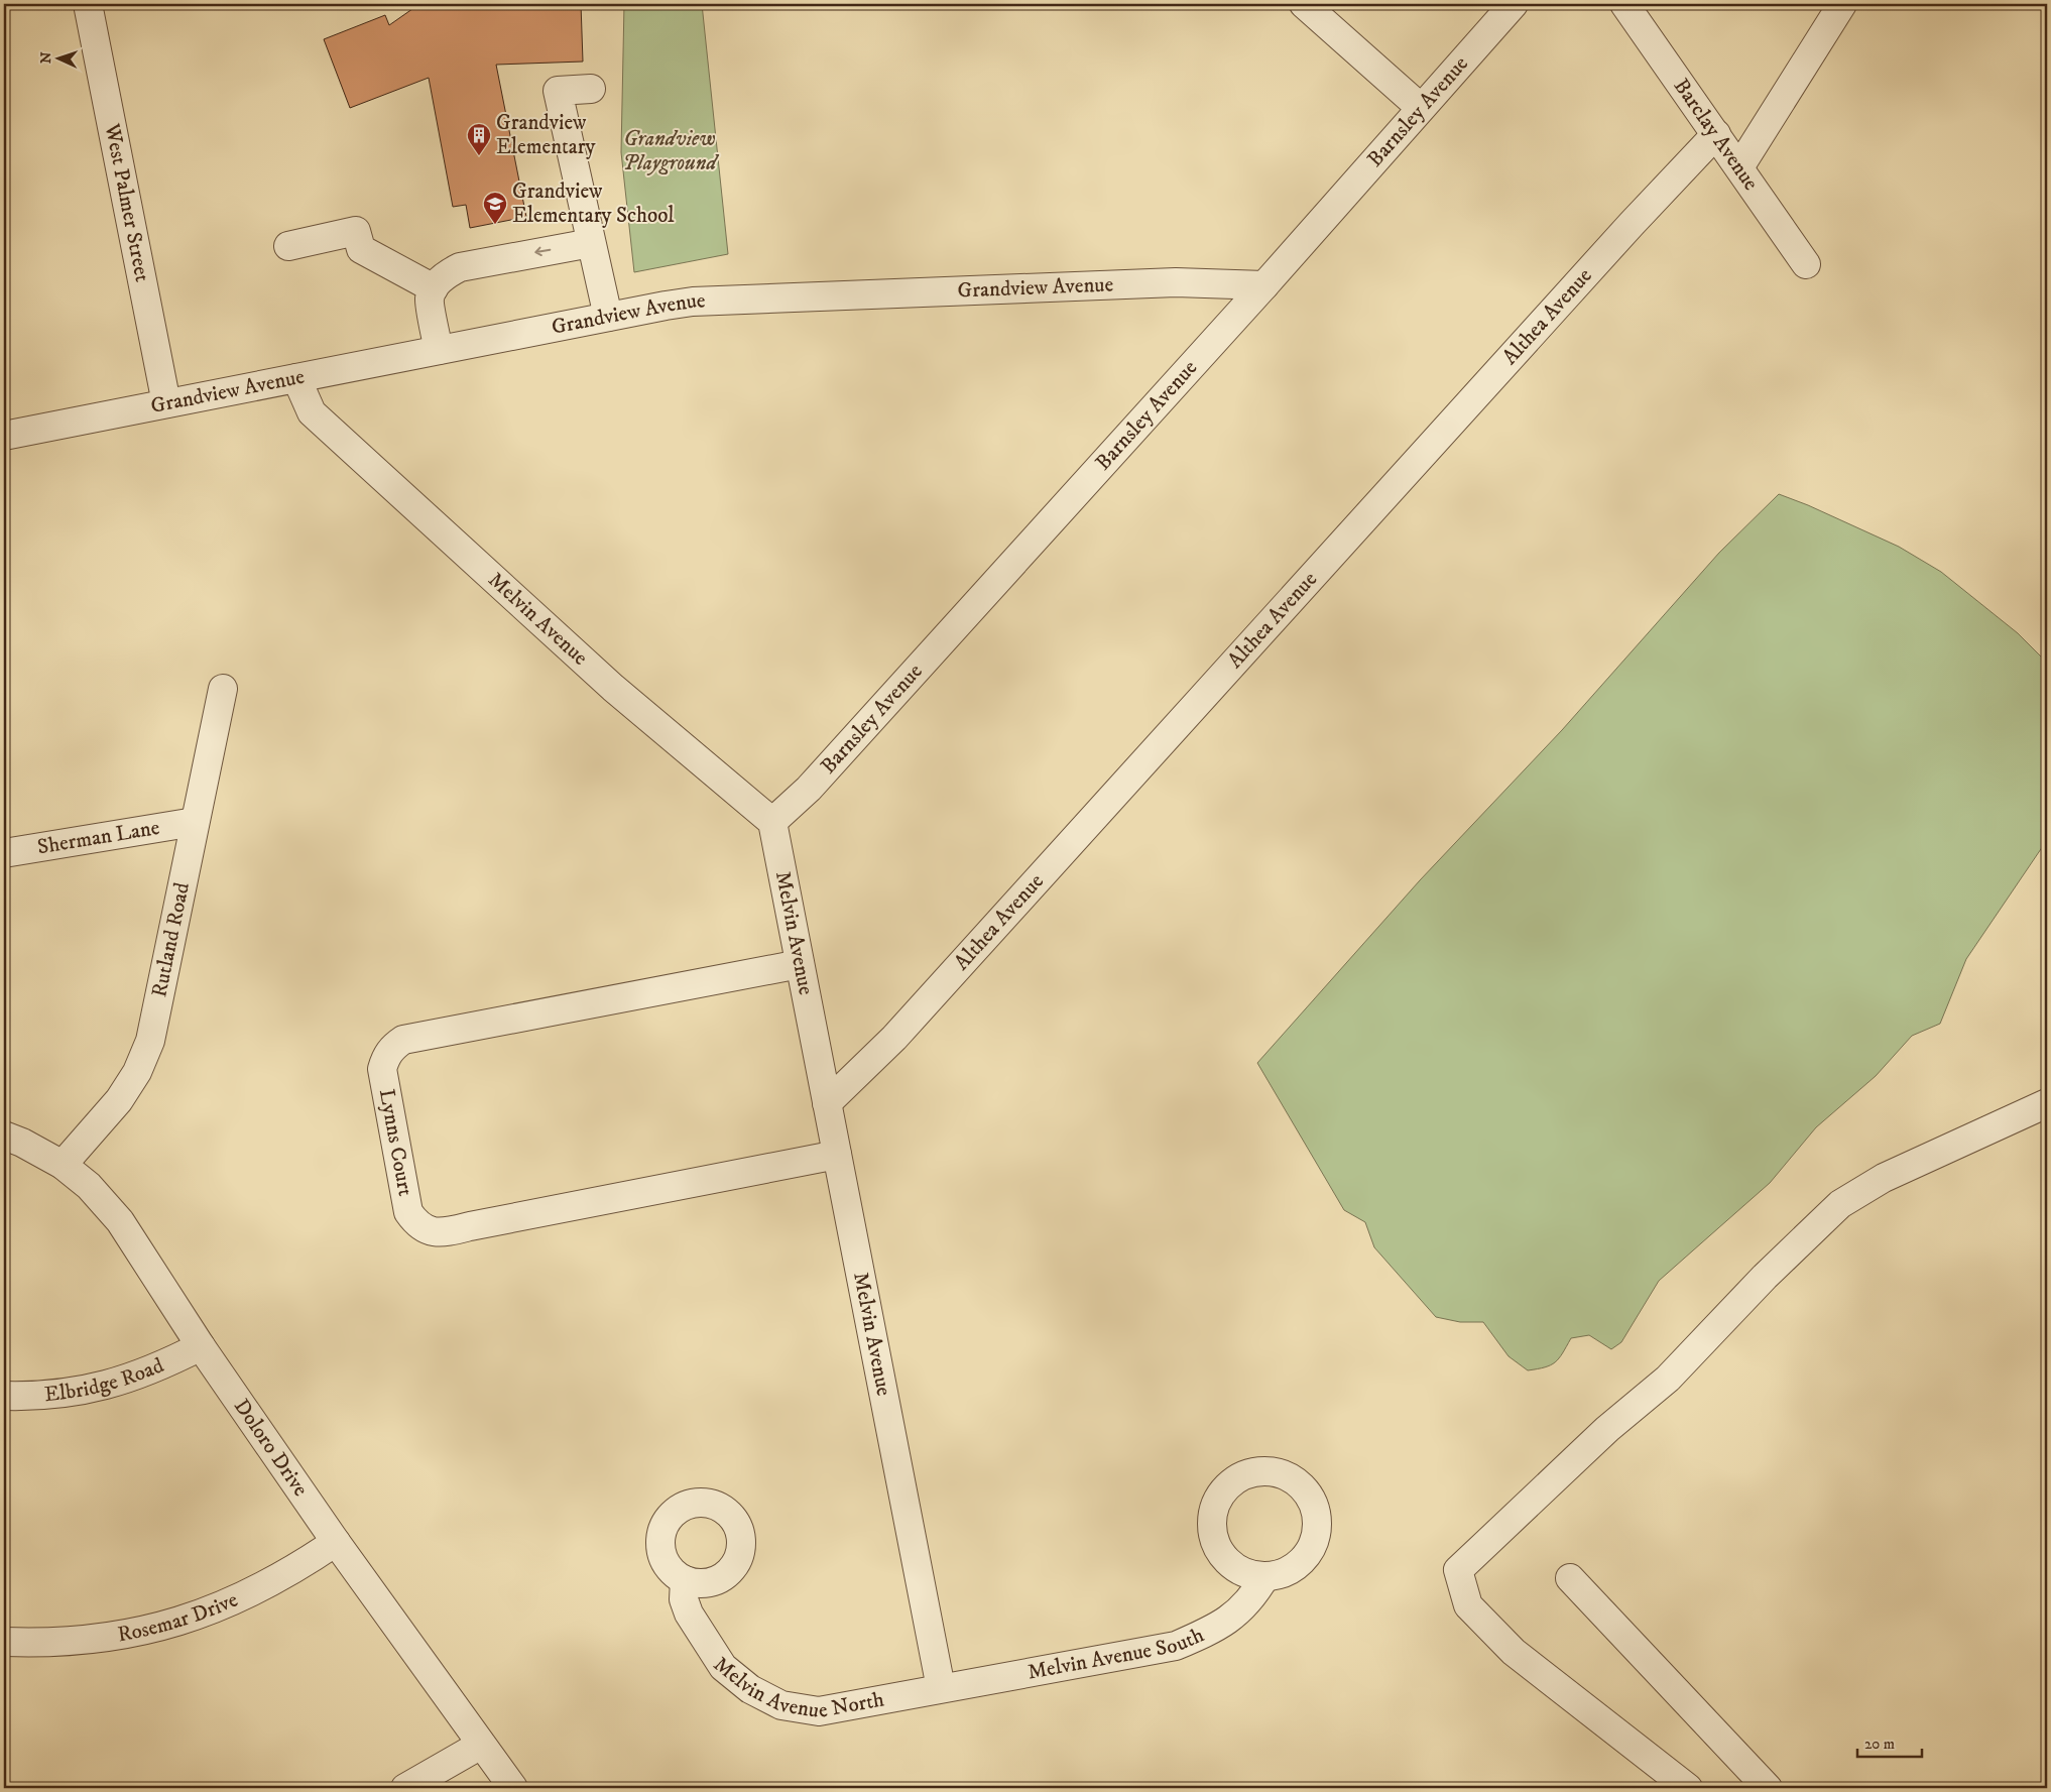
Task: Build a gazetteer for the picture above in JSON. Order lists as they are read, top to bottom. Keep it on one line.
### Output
{"streets":{"street":["Barnsley Avenue","Barclay Avenue","West Palmer Street","Grandview Avenue","Althea Avenue","Melvin Avenue","Sherman Lane","Rutland Road","Lynns Court","Elbridge Road","Doloro Drive","Rosemar Drive","Melvin Avenue South","Melvin Avenue North"]},"crossings":[["Barnsley Avenue","Grandview Avenue"],["Barnsley Avenue","Melvin Avenue"],["Barclay Avenue","Althea Avenue"],["West Palmer Street","Grandview Avenue"],["Grandview Avenue","Melvin Avenue"],["Althea Avenue","Melvin Avenue"],["Melvin Avenue","Lynns Court"],["Melvin Avenue","Melvin Avenue South"],["Melvin Avenue","Melvin Avenue North"],["Sherman Lane","Rutland Road"],["Rutland Road","Doloro Drive"],["Elbridge Road","Doloro Drive"],["Doloro Drive","Rosemar Drive"],["Melvin Avenue South","Melvin Avenue North"]],"parks":["Grandview Playground"],"places":{"building":["Grandview Elementary"],"school or university":["Grandview Elementary School"]},"scale_bar":"20 m","north":"left"}
